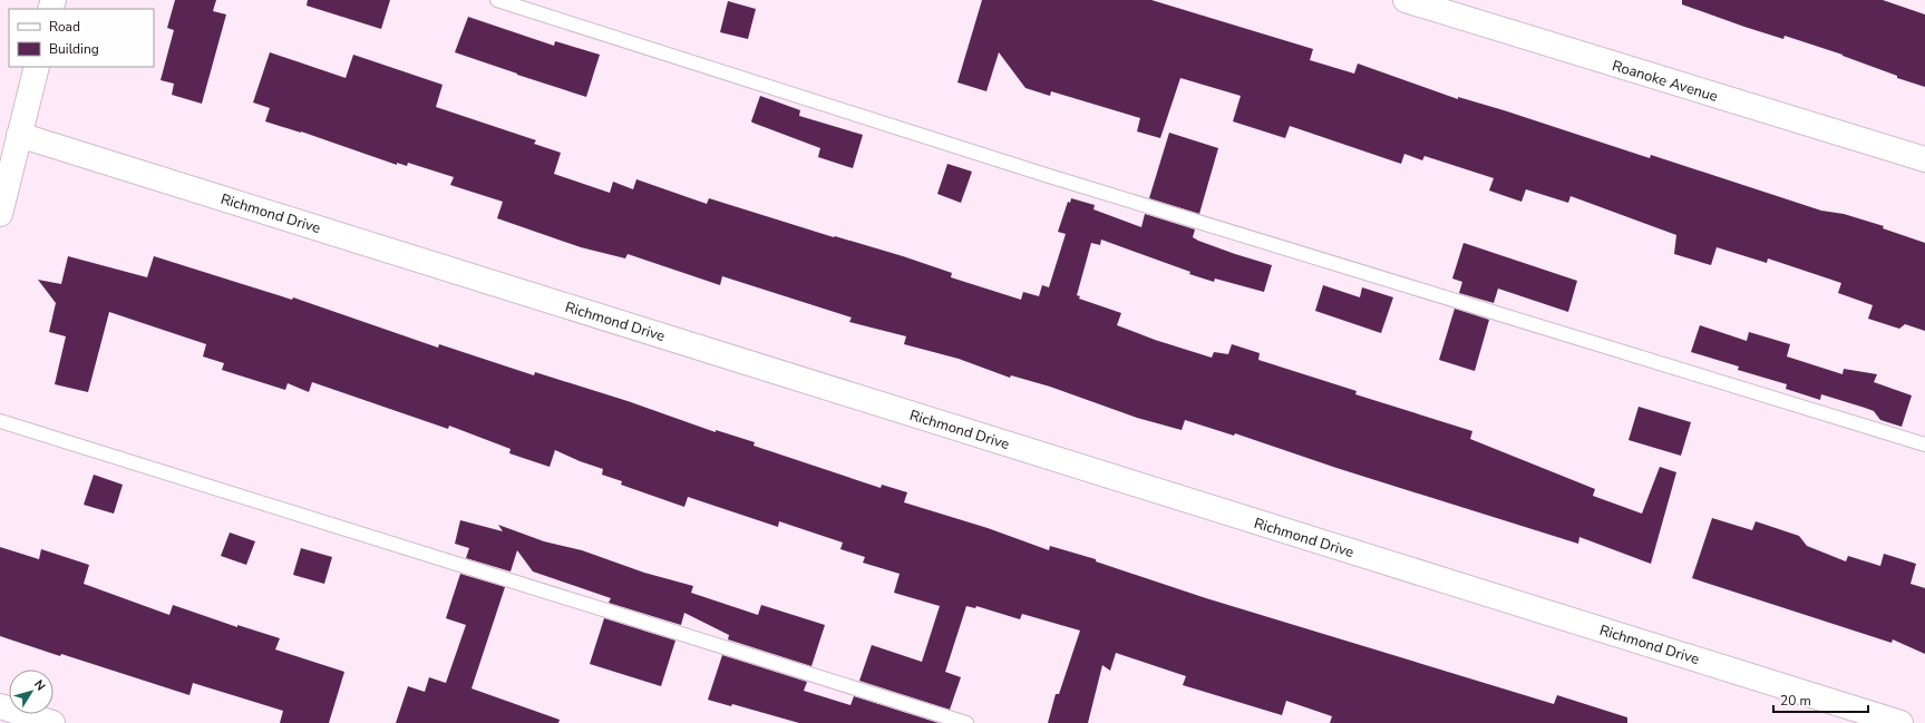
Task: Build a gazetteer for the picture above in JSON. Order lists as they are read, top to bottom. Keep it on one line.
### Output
{"streets":{"street":["Roanoke Avenue","Richmond Drive"]},"legend":["Road","Building"],"scale_bar":"20 m","north":"top right"}
